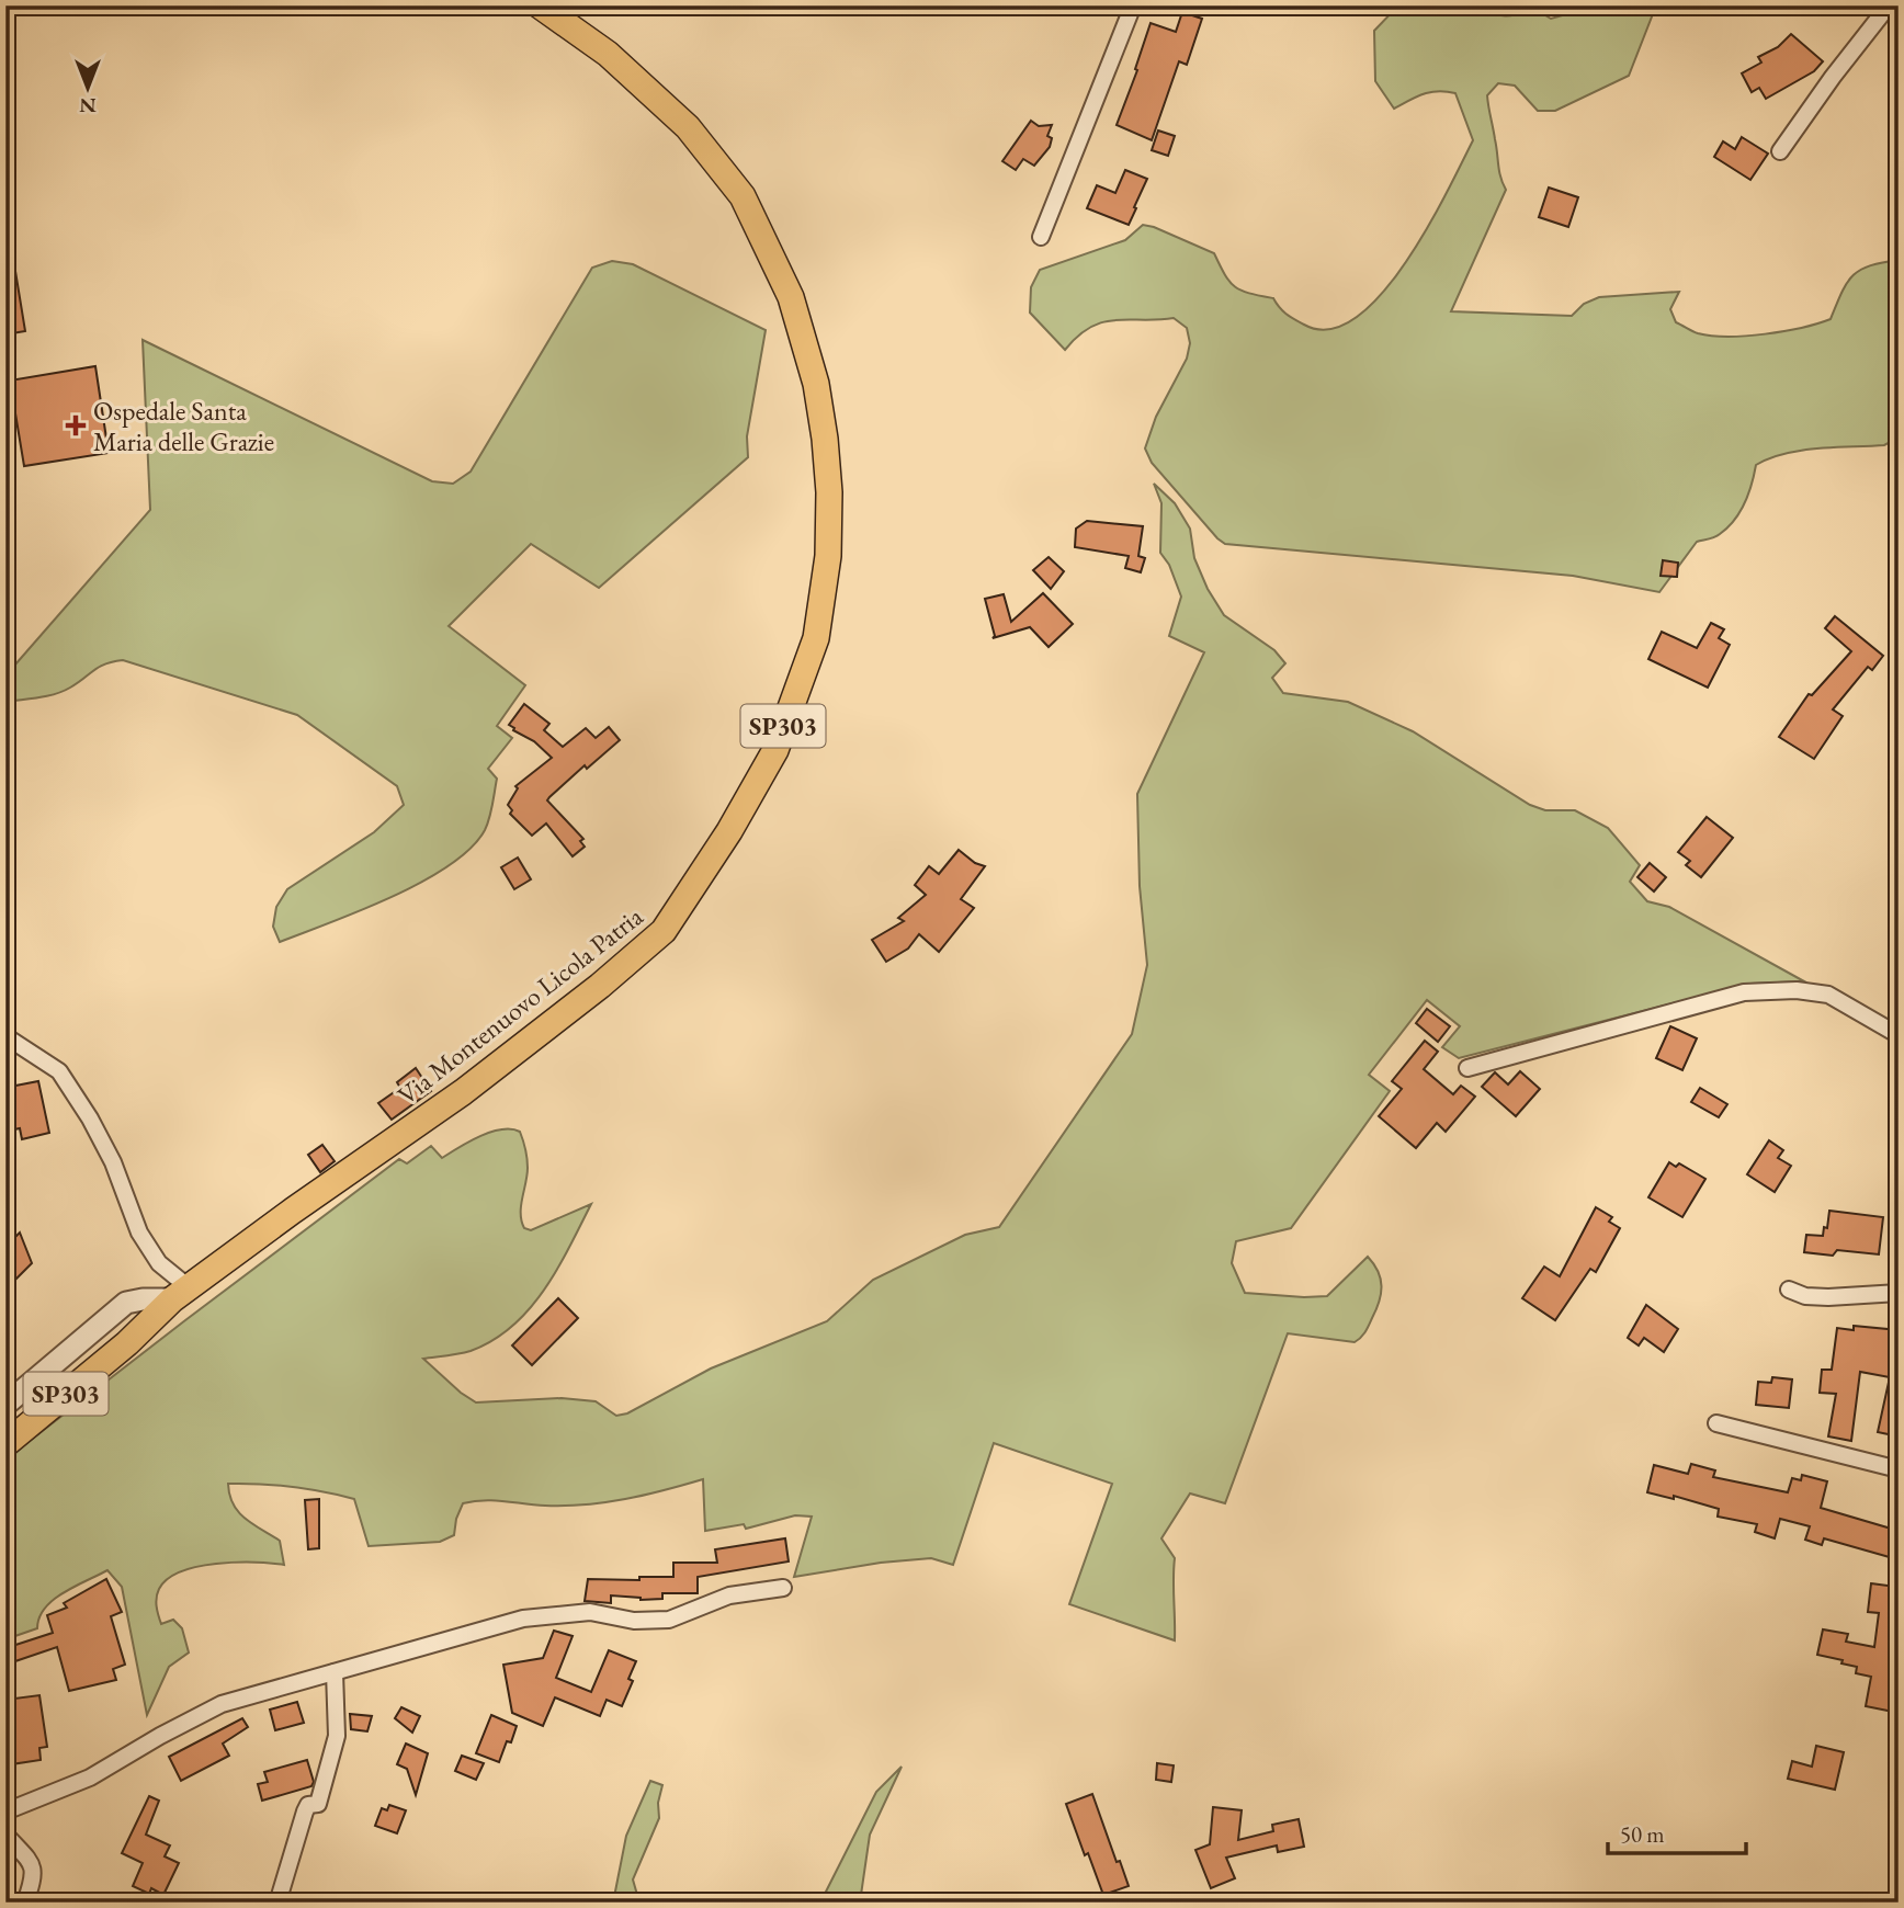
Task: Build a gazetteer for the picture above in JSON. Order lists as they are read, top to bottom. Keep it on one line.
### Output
{"streets":{"main road":["SP303","Via Montenuovo Licola Patria"]},"places":{"health":["Ospedale Santa Maria delle Grazie"]},"scale_bar":"50 m","north":"bottom"}
